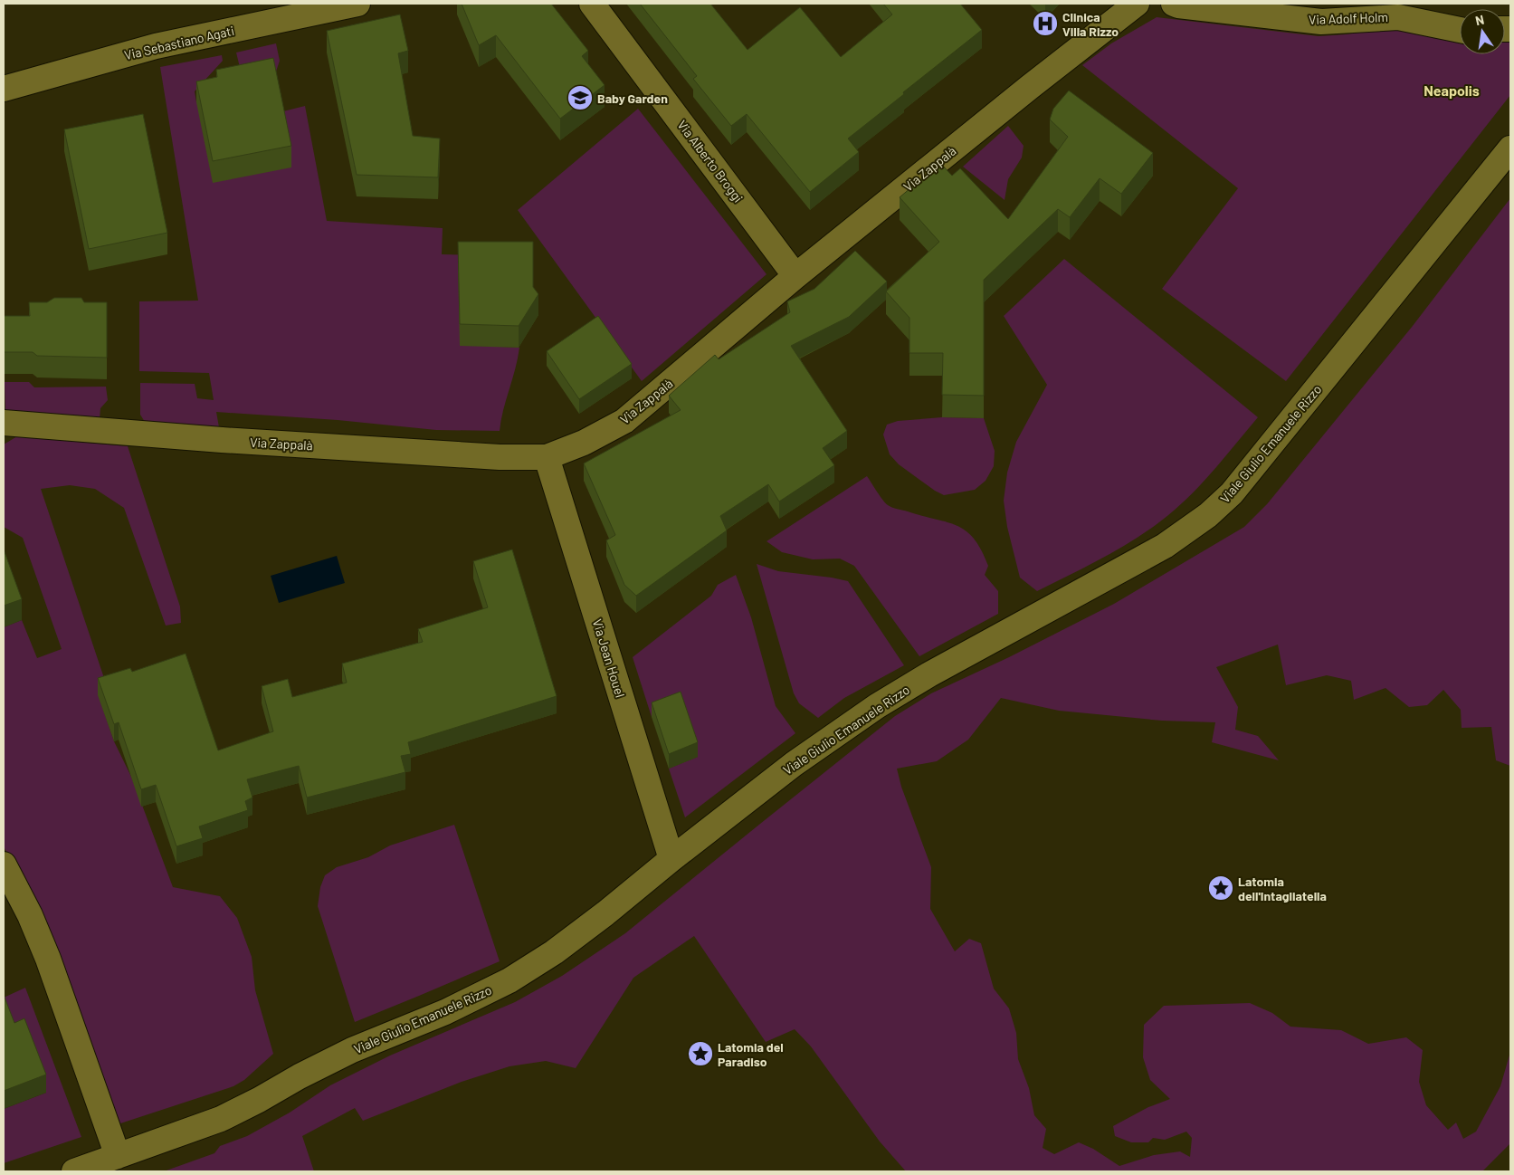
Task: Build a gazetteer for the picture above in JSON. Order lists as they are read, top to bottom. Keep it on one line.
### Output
{"streets":{"street":["Via Adolf Holm","Via Sebastiano Agati","Via Alberto Broggi","Via Zappalà","Viale Giulio Emanuele Rizzo","Via Jean Houel"]},"crossings":[["Via Alberto Broggi","Via Zappalà"],["Via Zappalà","Via Jean Houel"],["Viale Giulio Emanuele Rizzo","Via Jean Houel"]],"districts":["Neapolis"],"places":{"hospital":["Clinica Villa Rizzo"],"school or university":["Baby Garden"],"place":["Latomia dell'Intagliatella","Latomia del Paradiso"]},"north":"top"}
